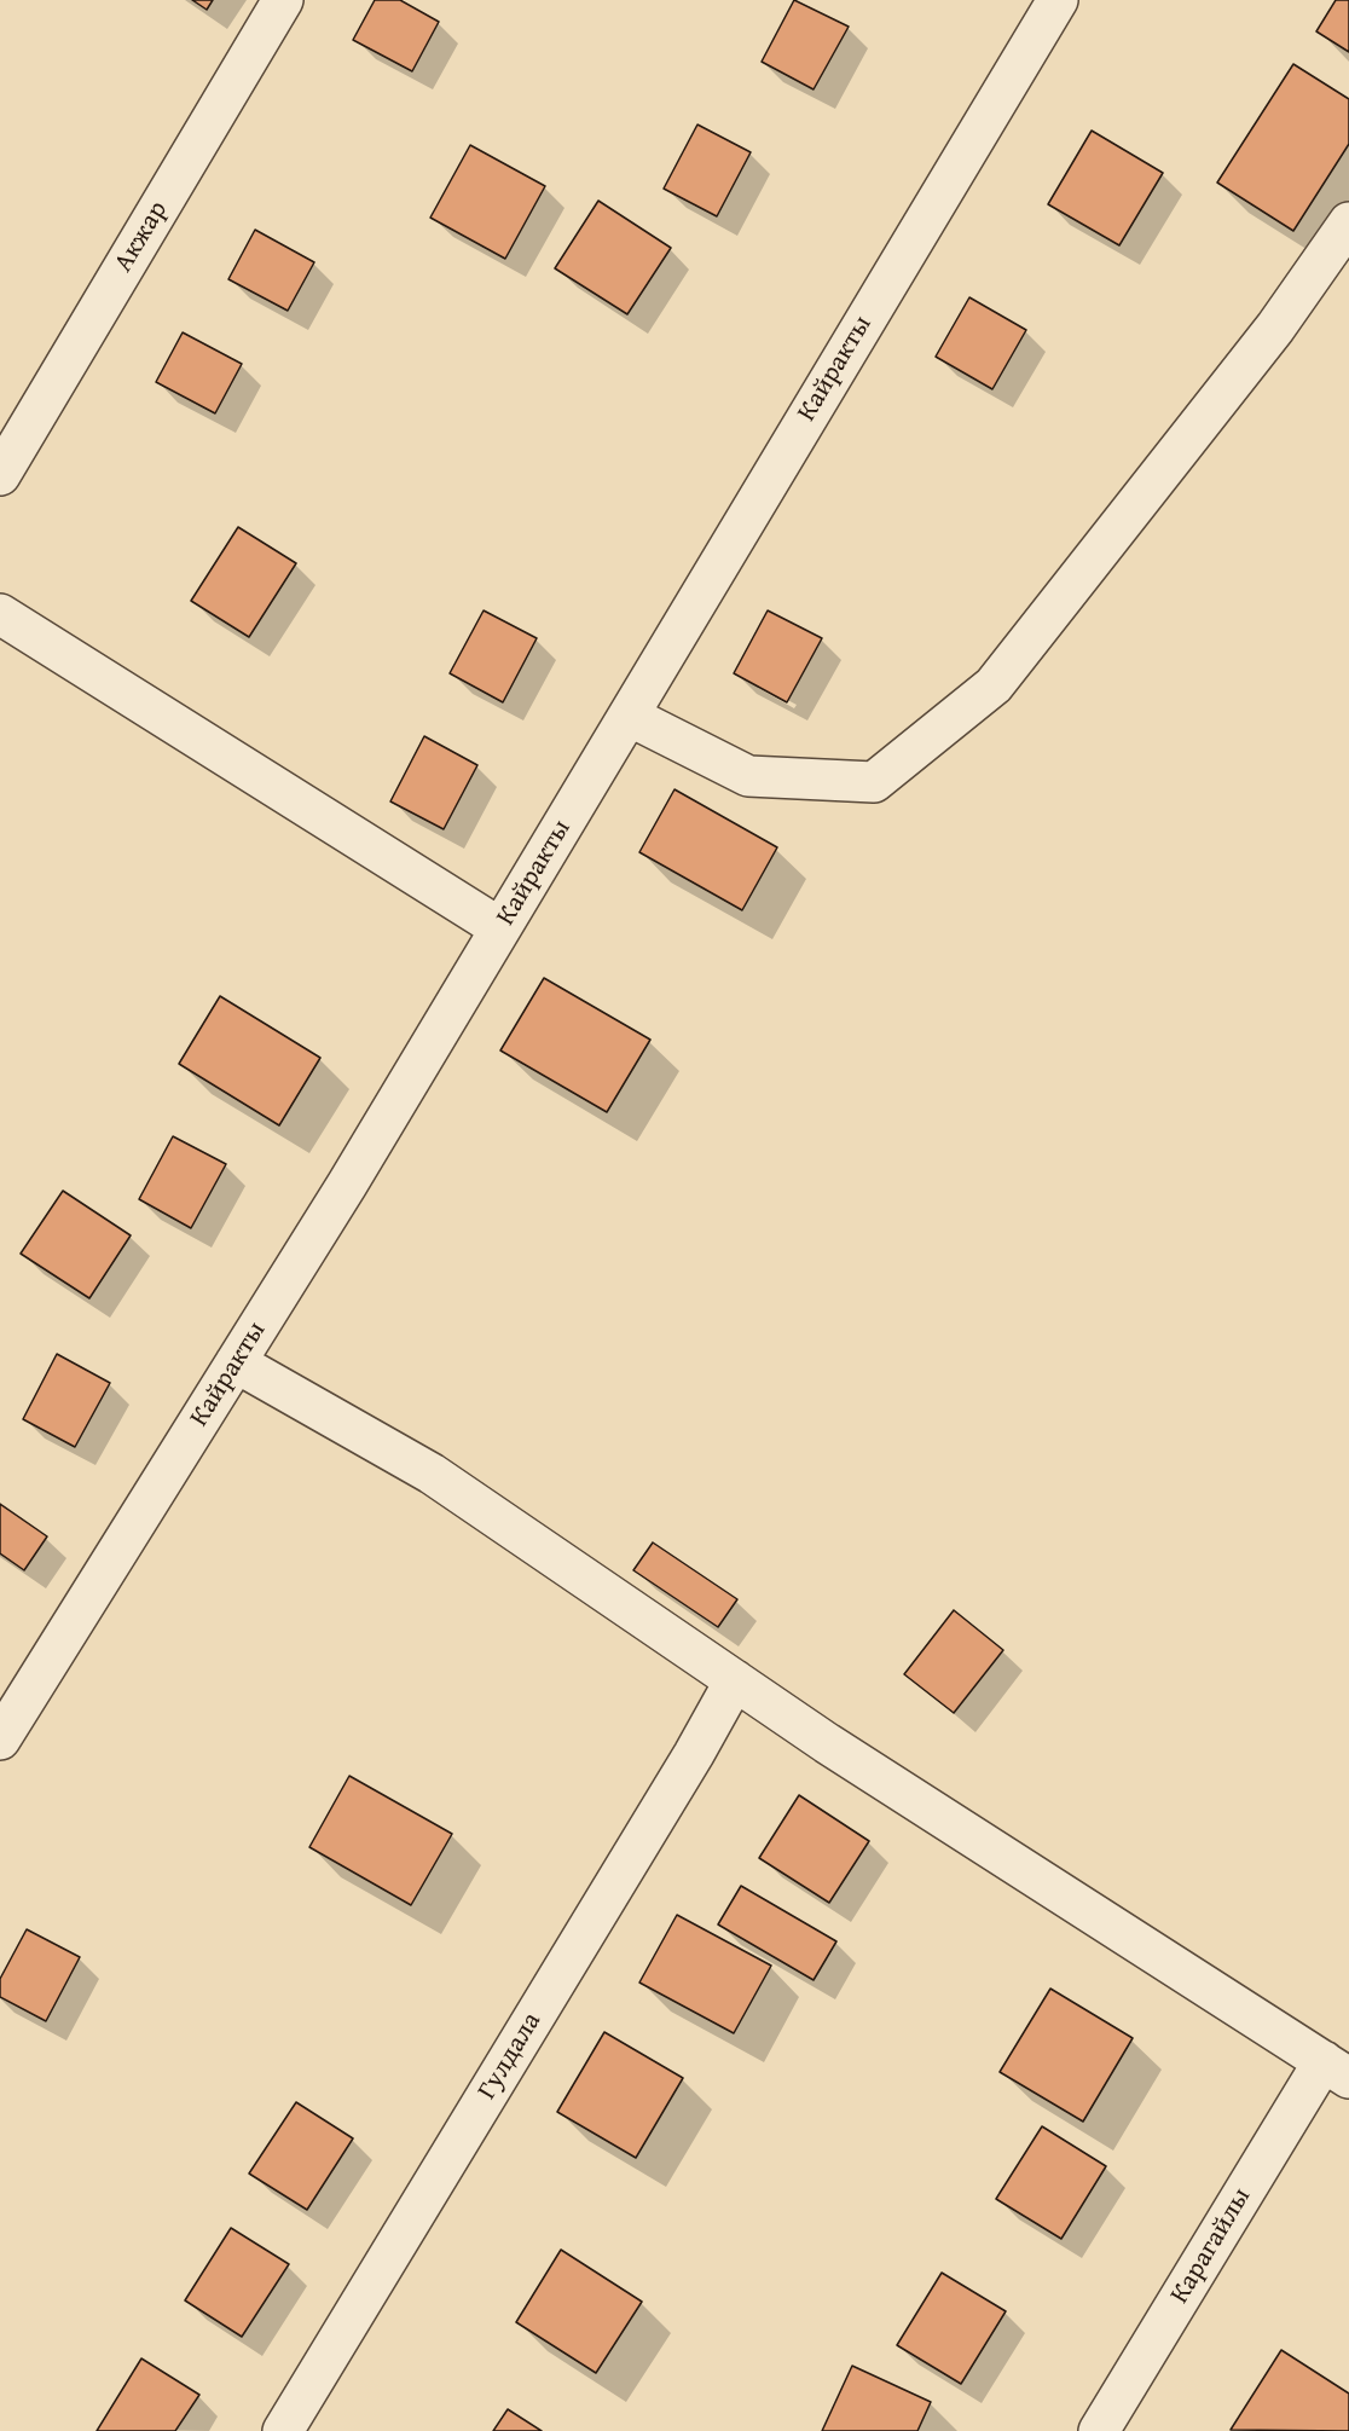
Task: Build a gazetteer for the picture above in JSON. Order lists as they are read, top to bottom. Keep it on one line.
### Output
{"streets":{"street":["Акжар","Кайракты","Гулдала","Карагайлы"]}}
